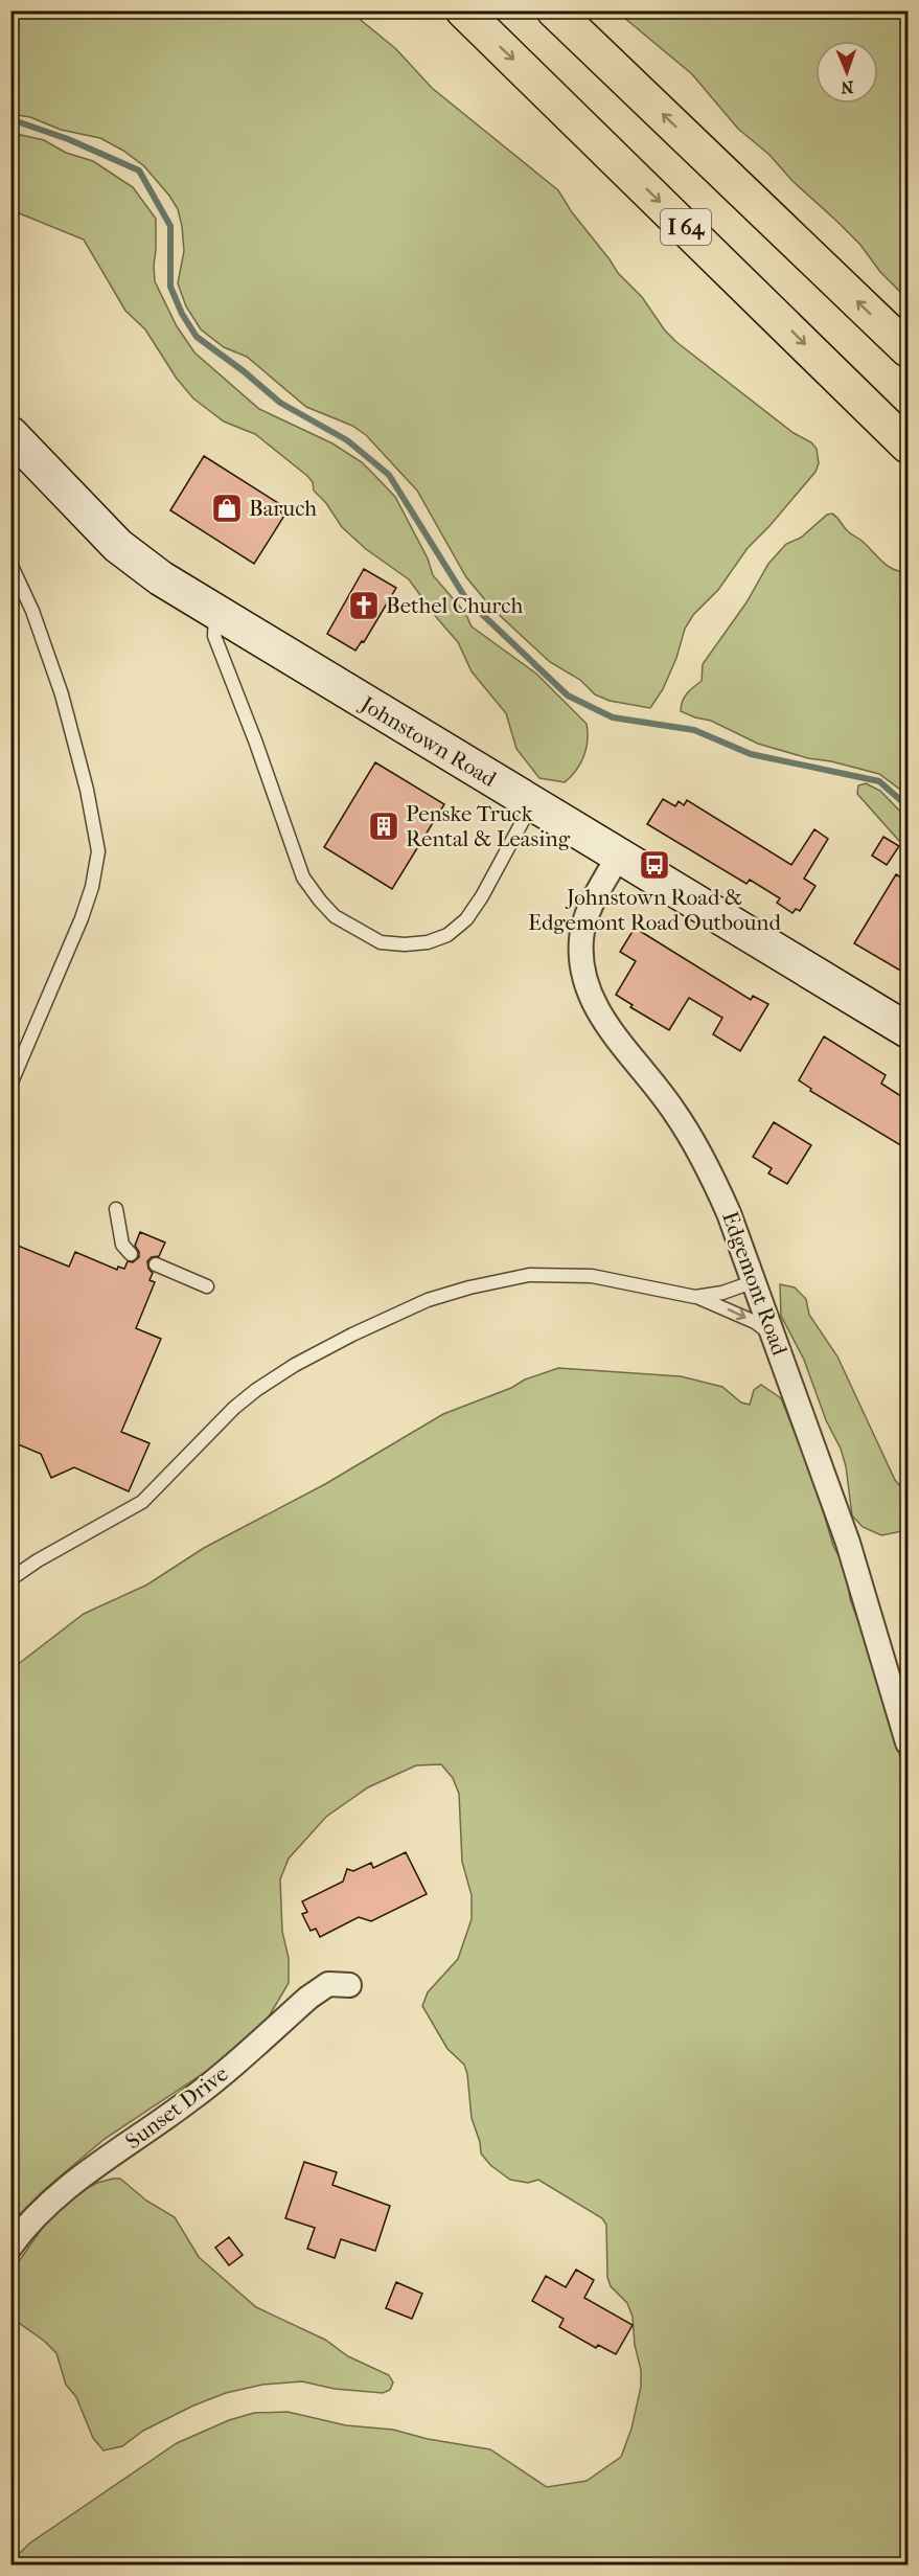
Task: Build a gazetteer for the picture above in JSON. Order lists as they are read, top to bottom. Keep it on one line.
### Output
{"streets":{"highway":["I 64"],"street":["Johnstown Road","Edgemont Road","Sunset Drive"]},"crossings":[["Johnstown Road","Edgemont Road"]],"places":{"shop":["Baruch"],"church":["Bethel Church"],"building":["Penske Truck Rental & Leasing"],"bus stop":["Johnstown Road & Edgemont Road Outbound"]},"north":"bottom"}
